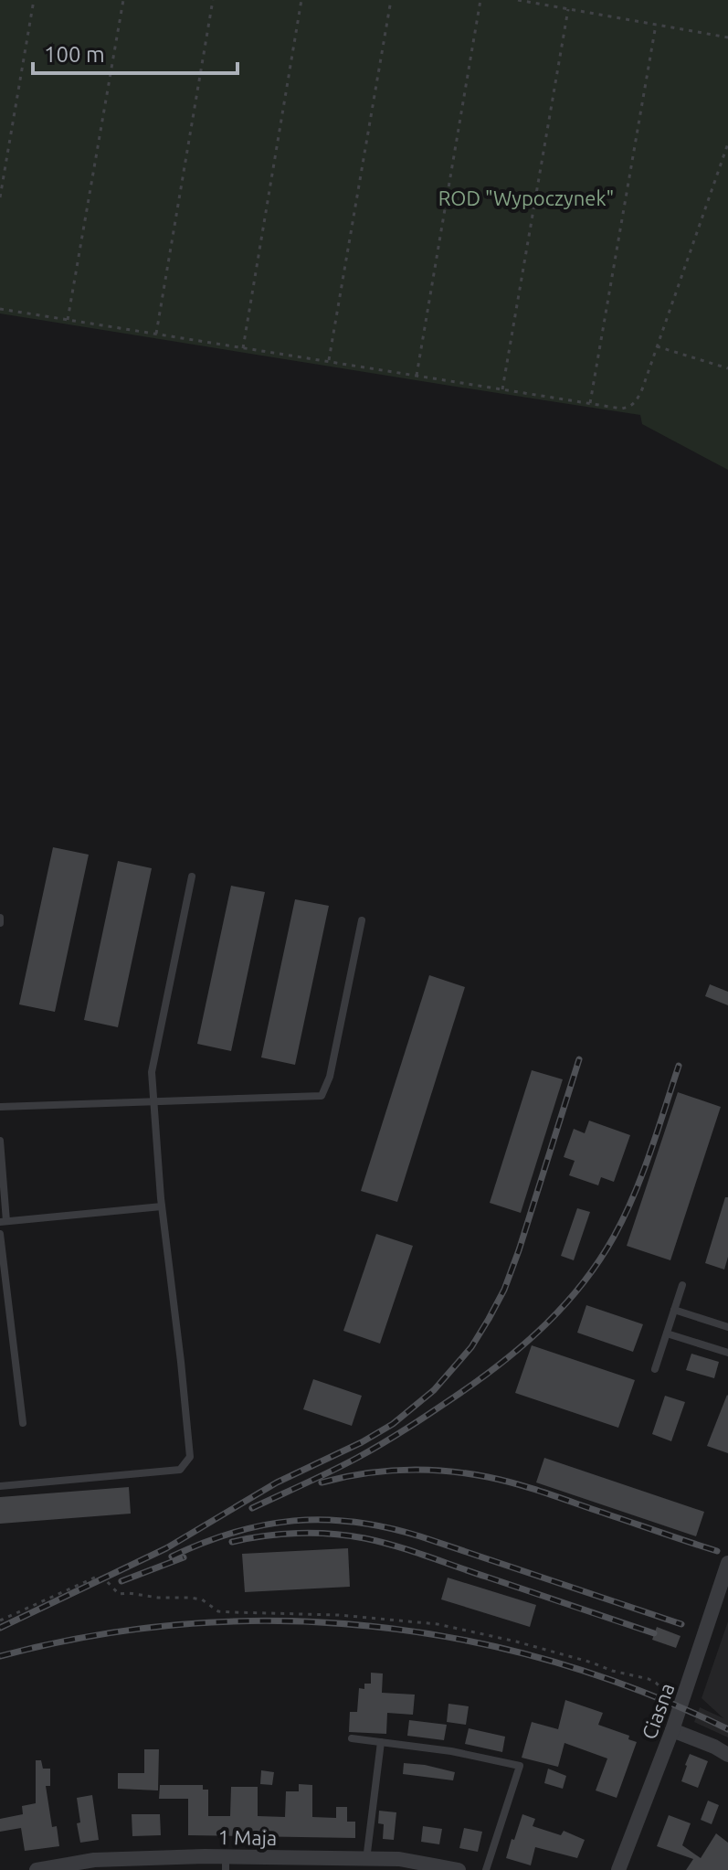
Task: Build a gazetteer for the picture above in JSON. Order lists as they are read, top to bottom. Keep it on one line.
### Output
{"streets":{"street":["Ciasna","1 Maja"]},"parks":["ROD \"Wypoczynek\""],"scale_bar":"100 m"}
